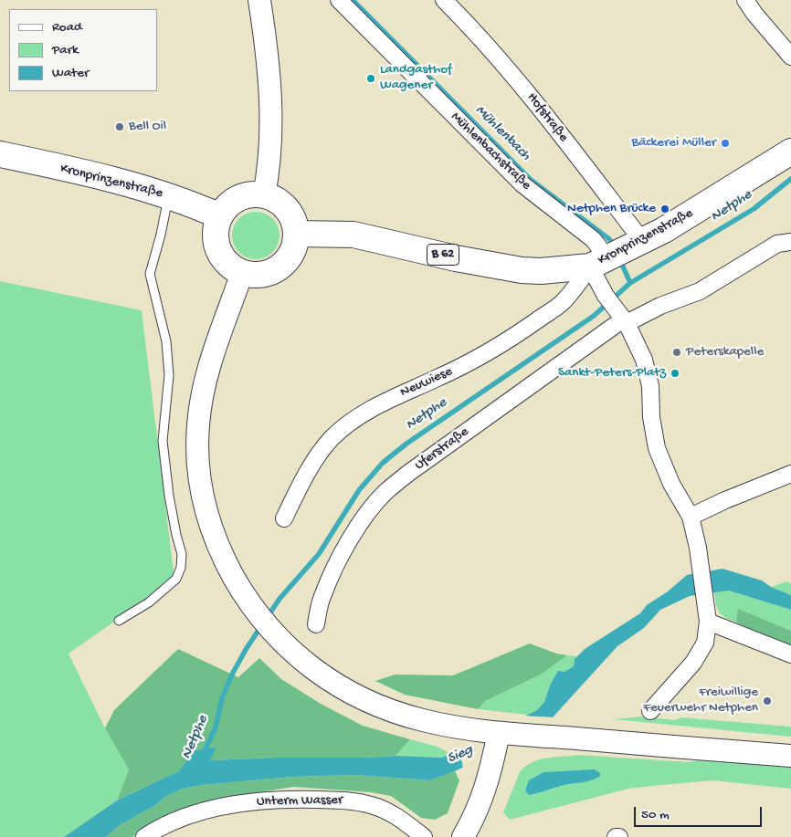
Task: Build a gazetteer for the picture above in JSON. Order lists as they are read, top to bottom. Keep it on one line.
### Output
{"streets":{"main road":["Kronprinzenstraße","B 62"],"street":["Hofstraße","Mühlenbachstraße","Neuwiese","Uferstraße","Unterm Wasser"]},"crossings":[["Hofstraße","Mühlenbachstraße"],["Hofstraße","Kronprinzenstraße"],["Hofstraße","Neuwiese"],["Mühlenbachstraße","Kronprinzenstraße"],["Mühlenbachstraße","Neuwiese"],["Kronprinzenstraße","Neuwiese"]],"water":["Mühlenbach","Netphe","Sieg"],"places":["Landgasthof Wagener","Bell Oil","Bäckerei Müller","Netphen Brücke","Peterskapelle","Sankt-Peters-Platz","Freiwillige Feuerwehr Netphen"],"legend":["Road","Park","Water"],"scale_bar":"50 m"}
